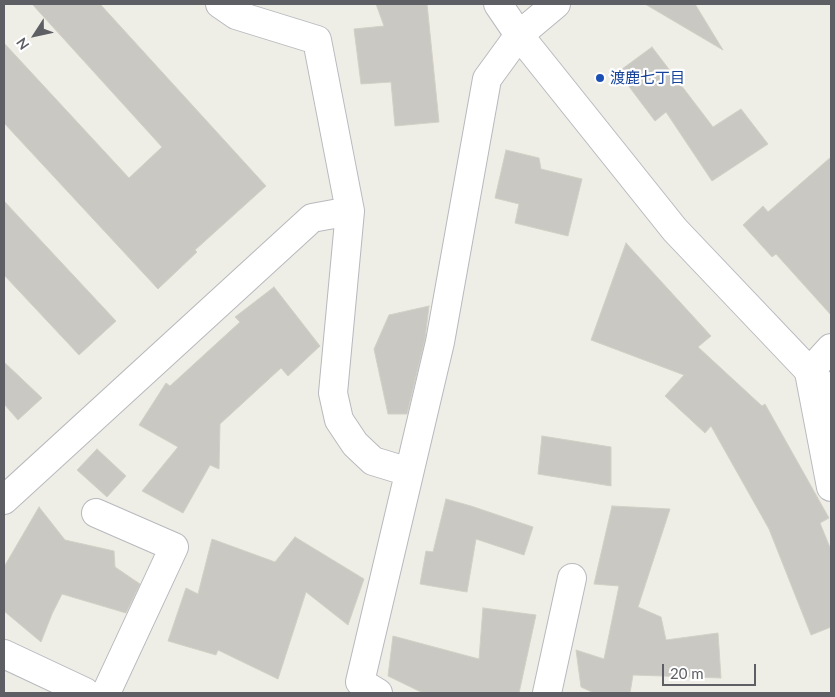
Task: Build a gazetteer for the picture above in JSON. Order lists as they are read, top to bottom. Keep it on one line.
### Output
{"places":["渡鹿七丁目"],"scale_bar":"20 m","north":"bottom left"}
